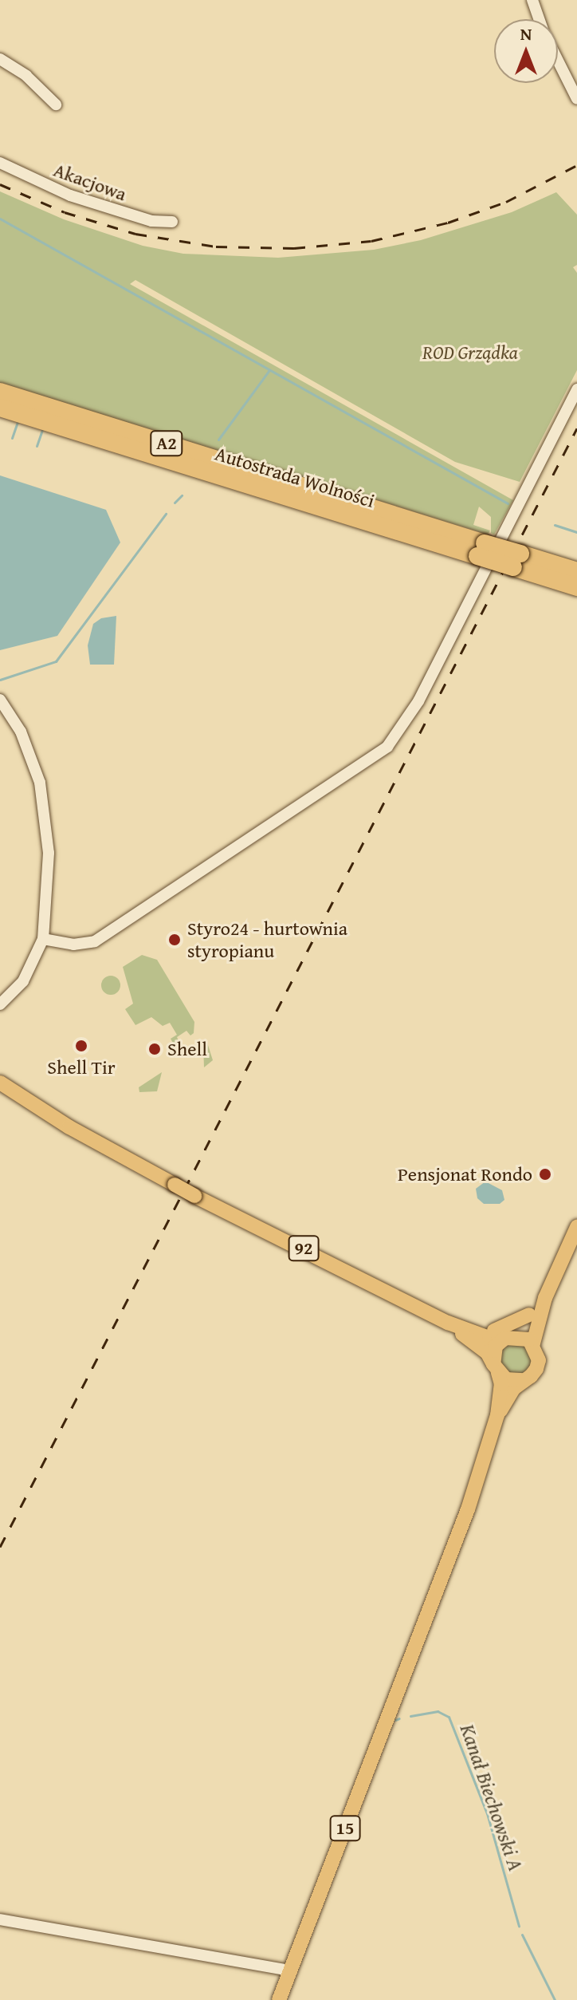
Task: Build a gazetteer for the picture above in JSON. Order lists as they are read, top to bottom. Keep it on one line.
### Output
{"streets":{"highway":["A2","Autostrada Wolności"],"main road":["92","15"],"street":["Akacjowa"]},"crossings":[["92","15"]],"water":["Kanał Biechowski A"],"parks":["ROD Grządka"],"places":["Styro24 - hurtownia styropianu","Shell Tir","Shell","Pensjonat Rondo"],"north":"top"}
